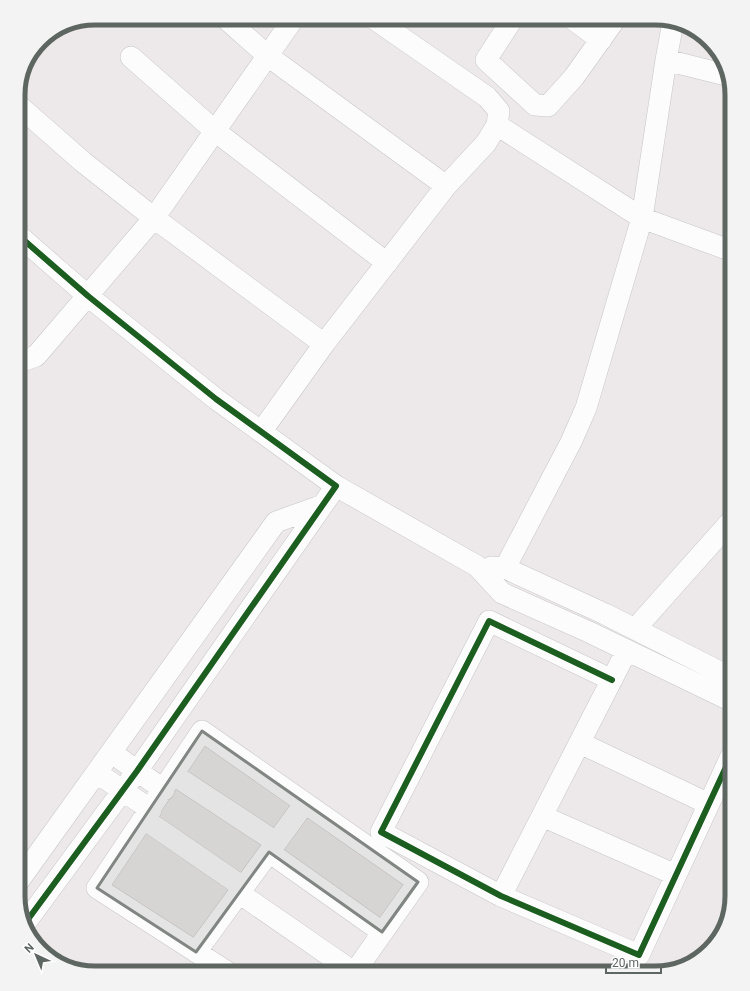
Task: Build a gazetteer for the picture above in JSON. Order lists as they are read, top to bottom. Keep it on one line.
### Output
{"scale_bar":"20 m","north":"top left"}
